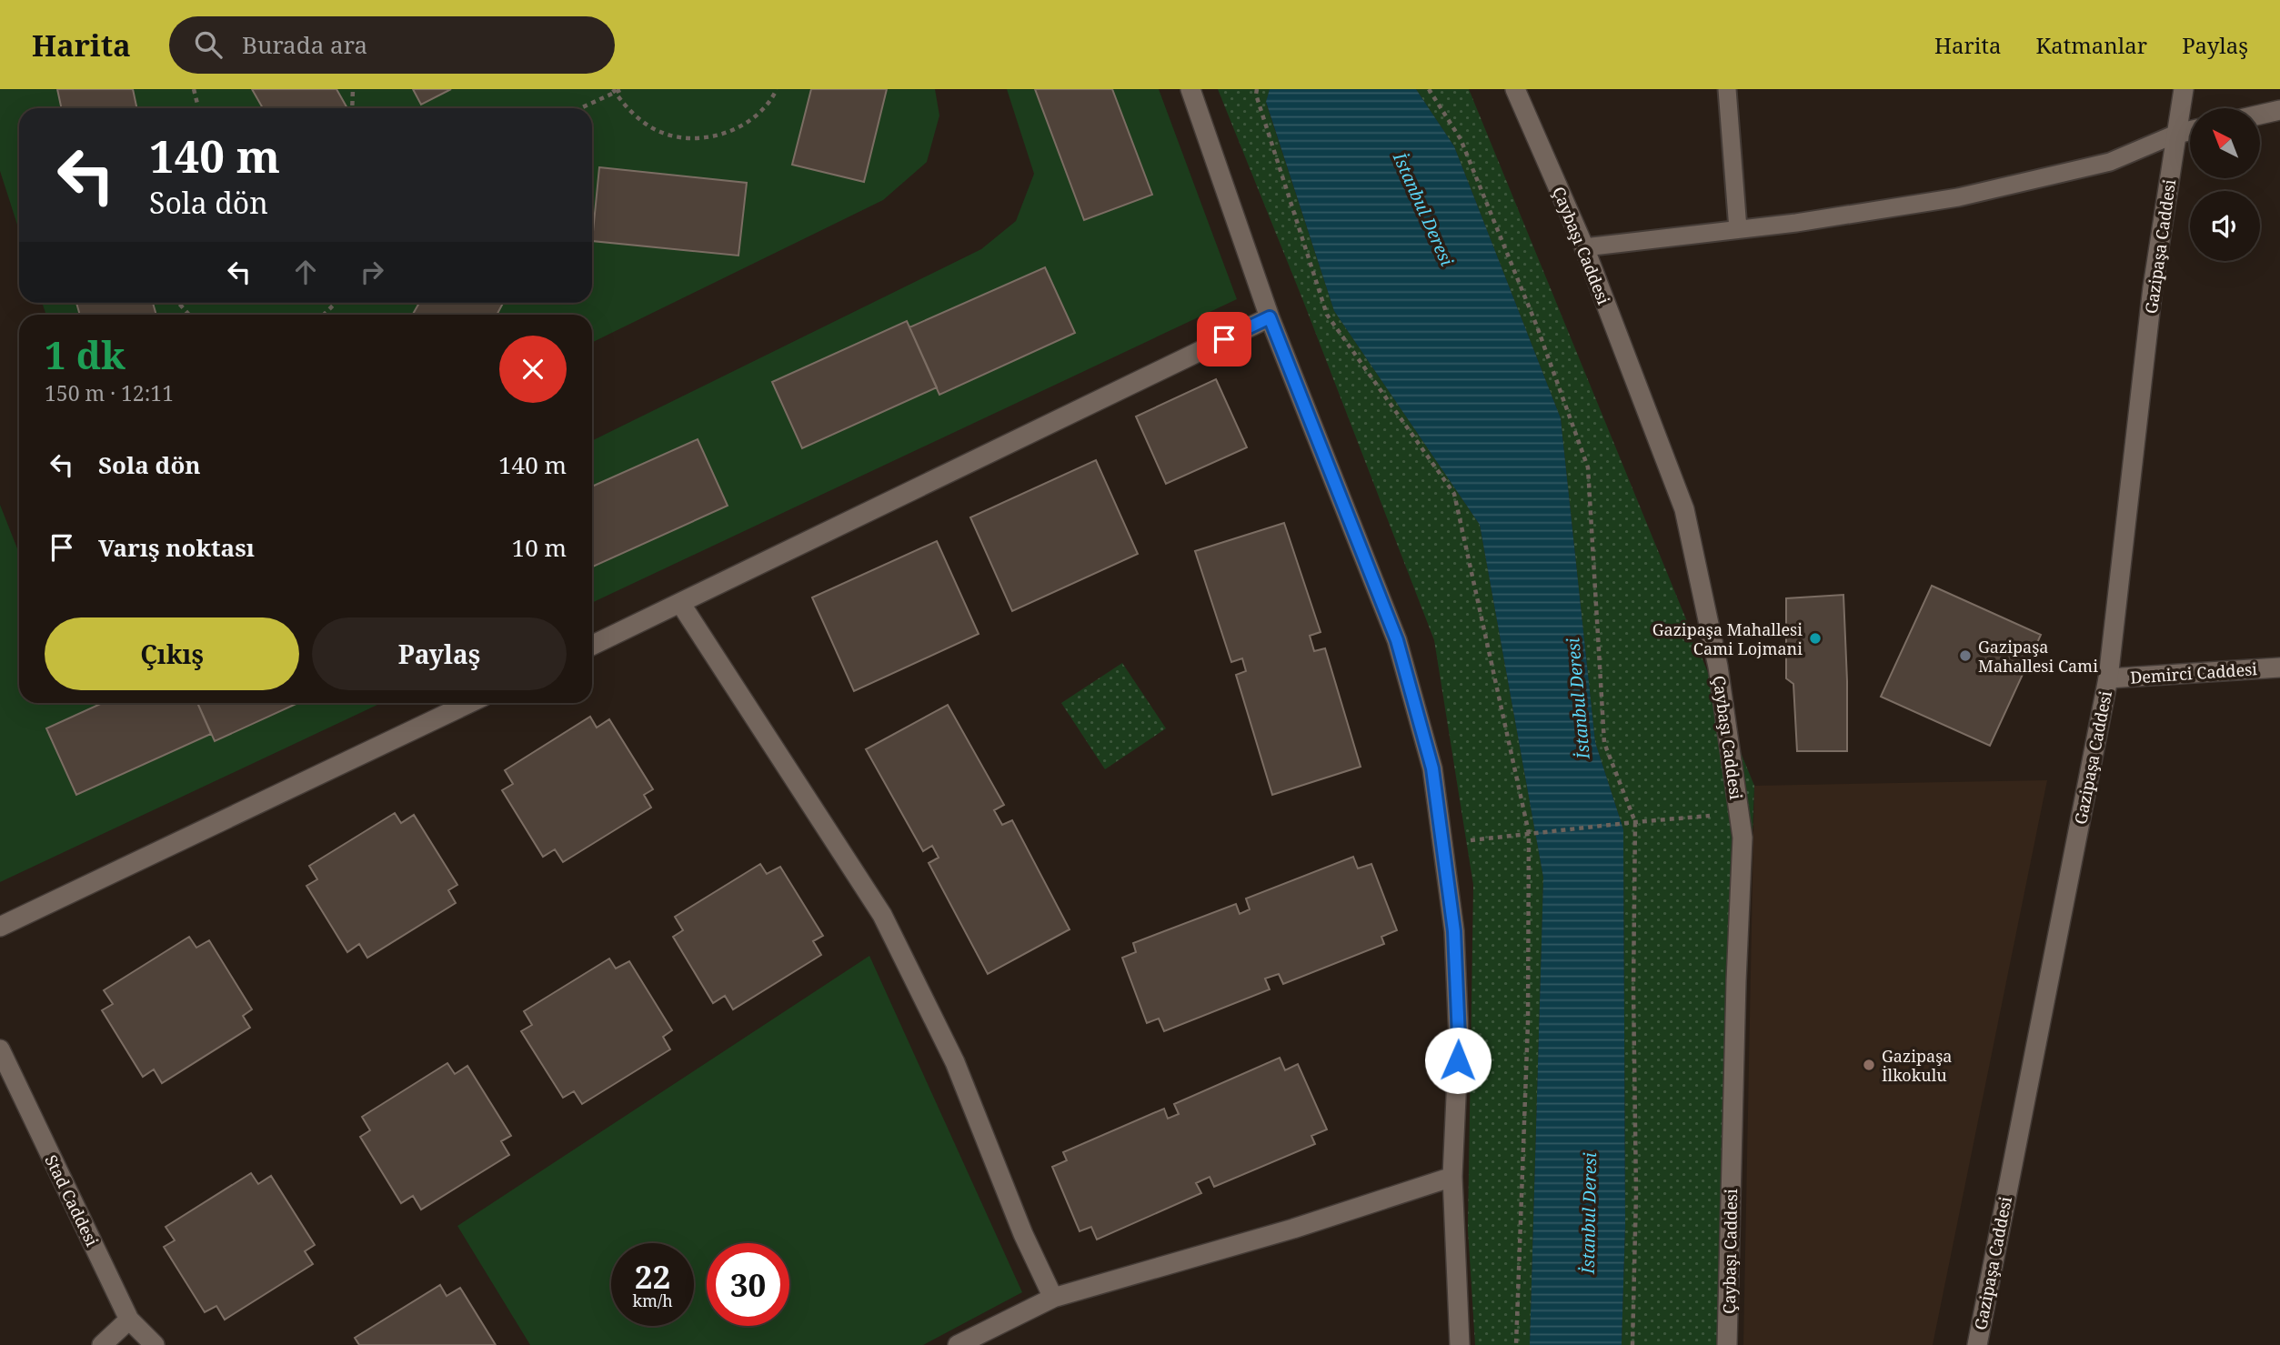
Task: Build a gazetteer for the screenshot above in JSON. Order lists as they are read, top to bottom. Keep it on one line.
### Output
{"streets":{"street":["Çaybaşı Caddesi","Gazipaşa Caddesi","Demirci Caddesi","Stad Caddesi"]},"crossings":[["Gazipaşa Caddesi","Demirci Caddesi"]],"water":["İstanbul Deresi"],"places":["Gazipaşa Mahallesi Cami Lojmani","Gazipaşa Mahallesi Cami","Gazipaşa İlkokulu"],"north":"top left","page":{"header":"Harita","search":"Burada ara","nav":["Harita","Katmanlar","Paylaş"],"turn":["140 m","Sola dön"],"heading":["1 dk","150 m · 12:11"],"list":[{"name":"Sola dön","value":"140 m"},{"name":"Varış noktası","value":"10 m"}],"buttons":["Çıkış","Paylaş"],"speed":"22 km/h","limit":"30"}}
